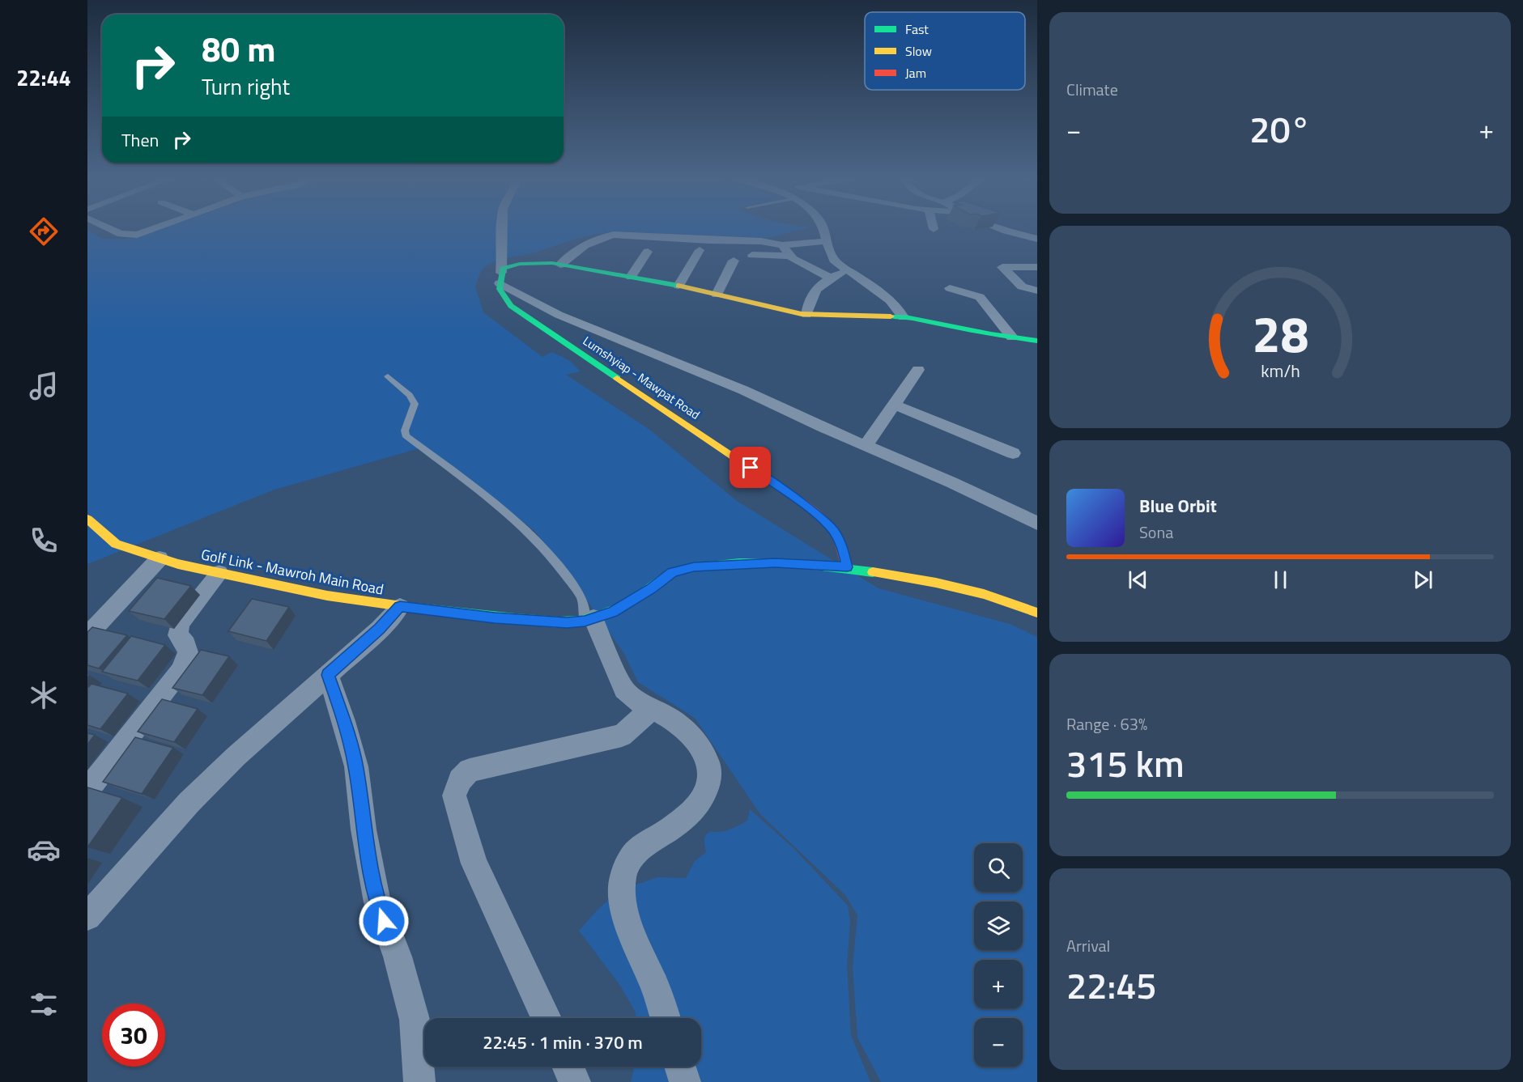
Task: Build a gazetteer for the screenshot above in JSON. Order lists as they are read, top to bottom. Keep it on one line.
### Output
{"streets":{"street":["Lumshyiap - Mawpat Road","Golf Link - Mawroh Main Road"]},"crossings":[["Lumshyiap - Mawpat Road","Golf Link - Mawroh Main Road"]],"legend":["Fast","Slow","Jam"],"page":{"tabs":"22:44","tile":["Climate",["Range · 63%","315 km"],["Arrival","22:45"]],"turn":["80 m","Turn right"],"heat":["−","20°","+"],"then":"Then","song":["Blue Orbit","Sona"],"map_buttons":["+","−"],"limit":"30","trip":"22:45 · 1 min · 370 m","gauge":["28","km/h"]}}
